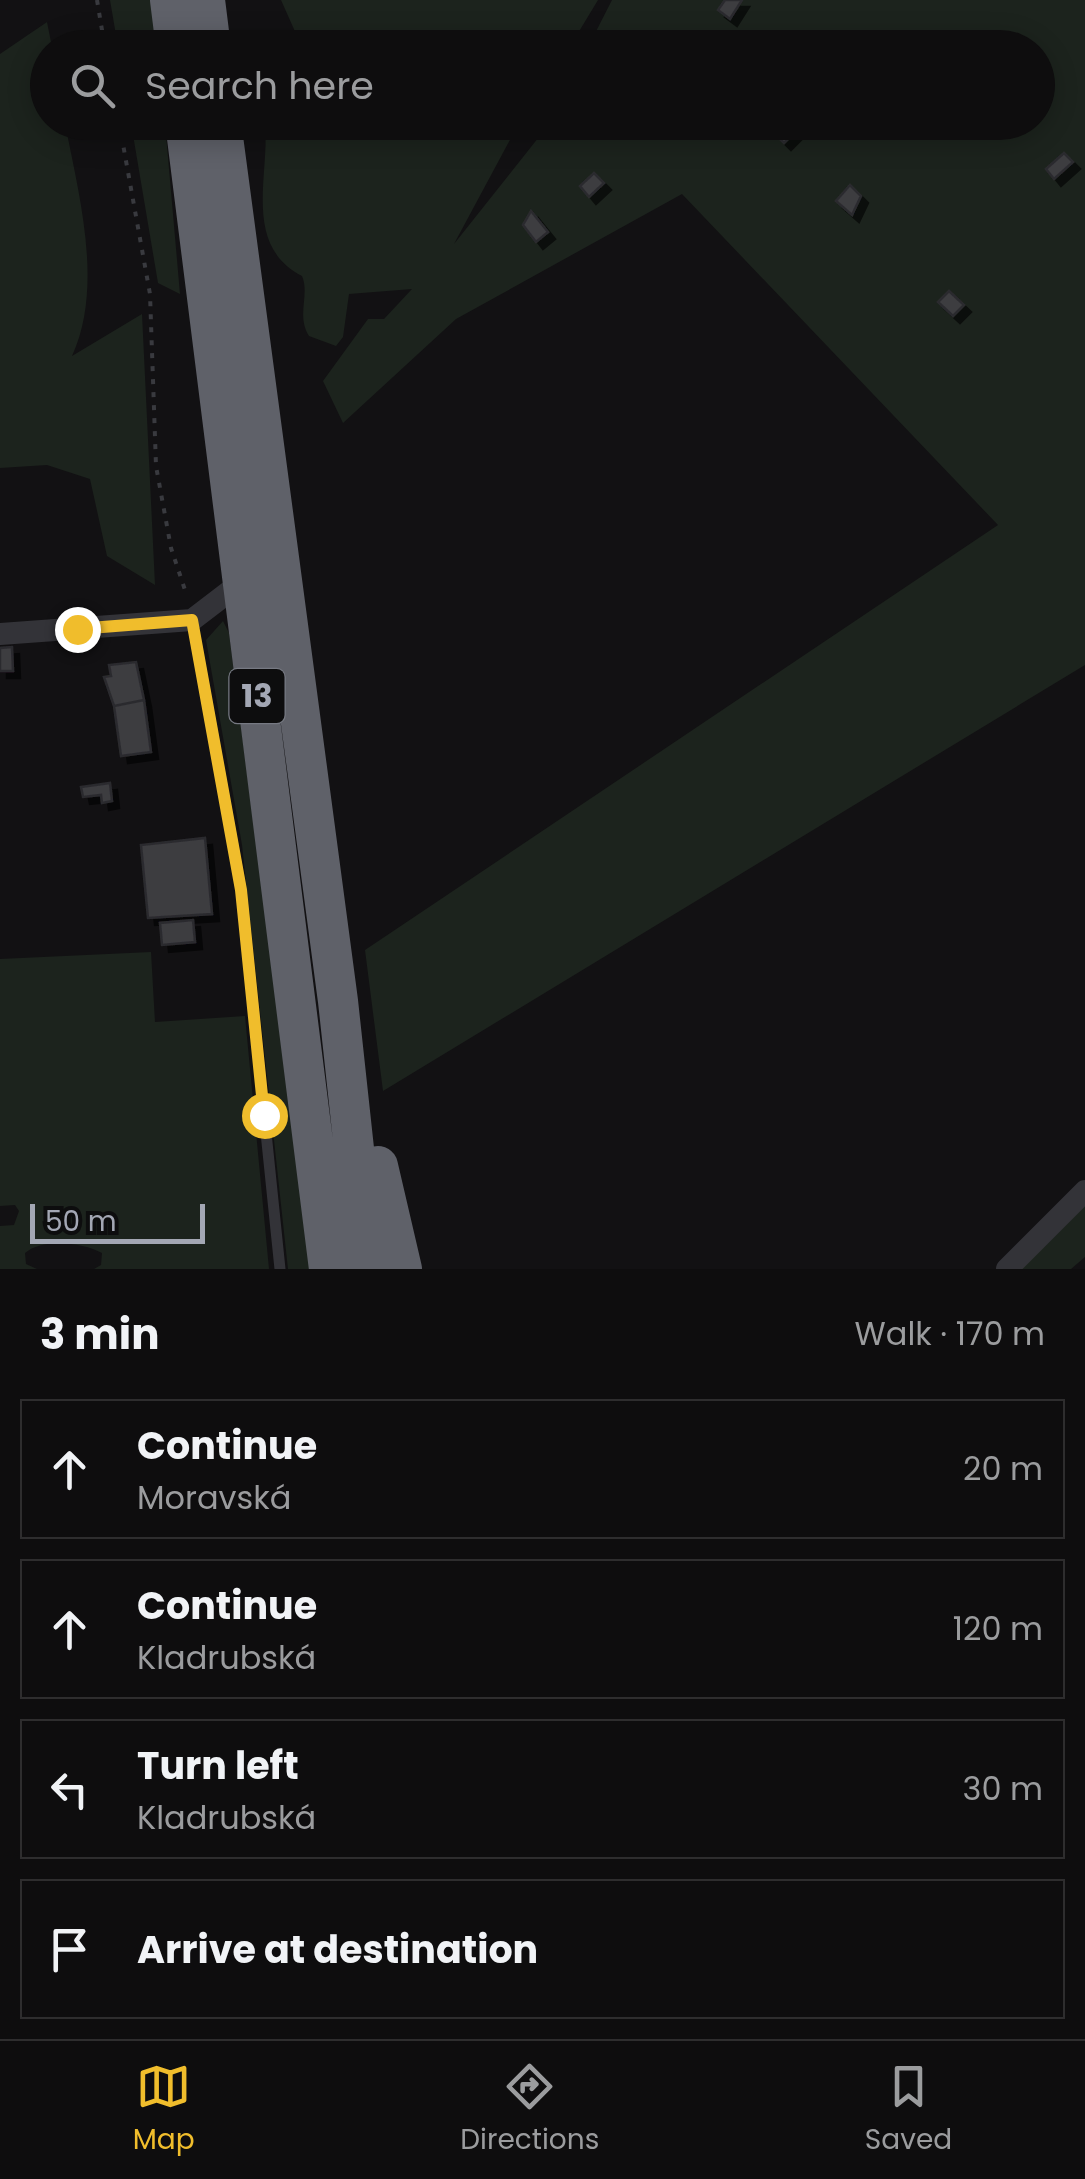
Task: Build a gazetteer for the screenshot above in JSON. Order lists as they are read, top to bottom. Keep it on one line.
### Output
{"streets":{"highway":["13"]},"scale_bar":"50 m","page":{"search":"Search here","scale":"50 m","heading":["3 min","Walk · 170 m"],"list":[["Continue","Moravská","20 m"],["Continue","Kladrubská","120 m"],["Turn left","Kladrubská","30 m"],"Arrive at destination"],"nav":["Map","Directions","Saved"]}}
